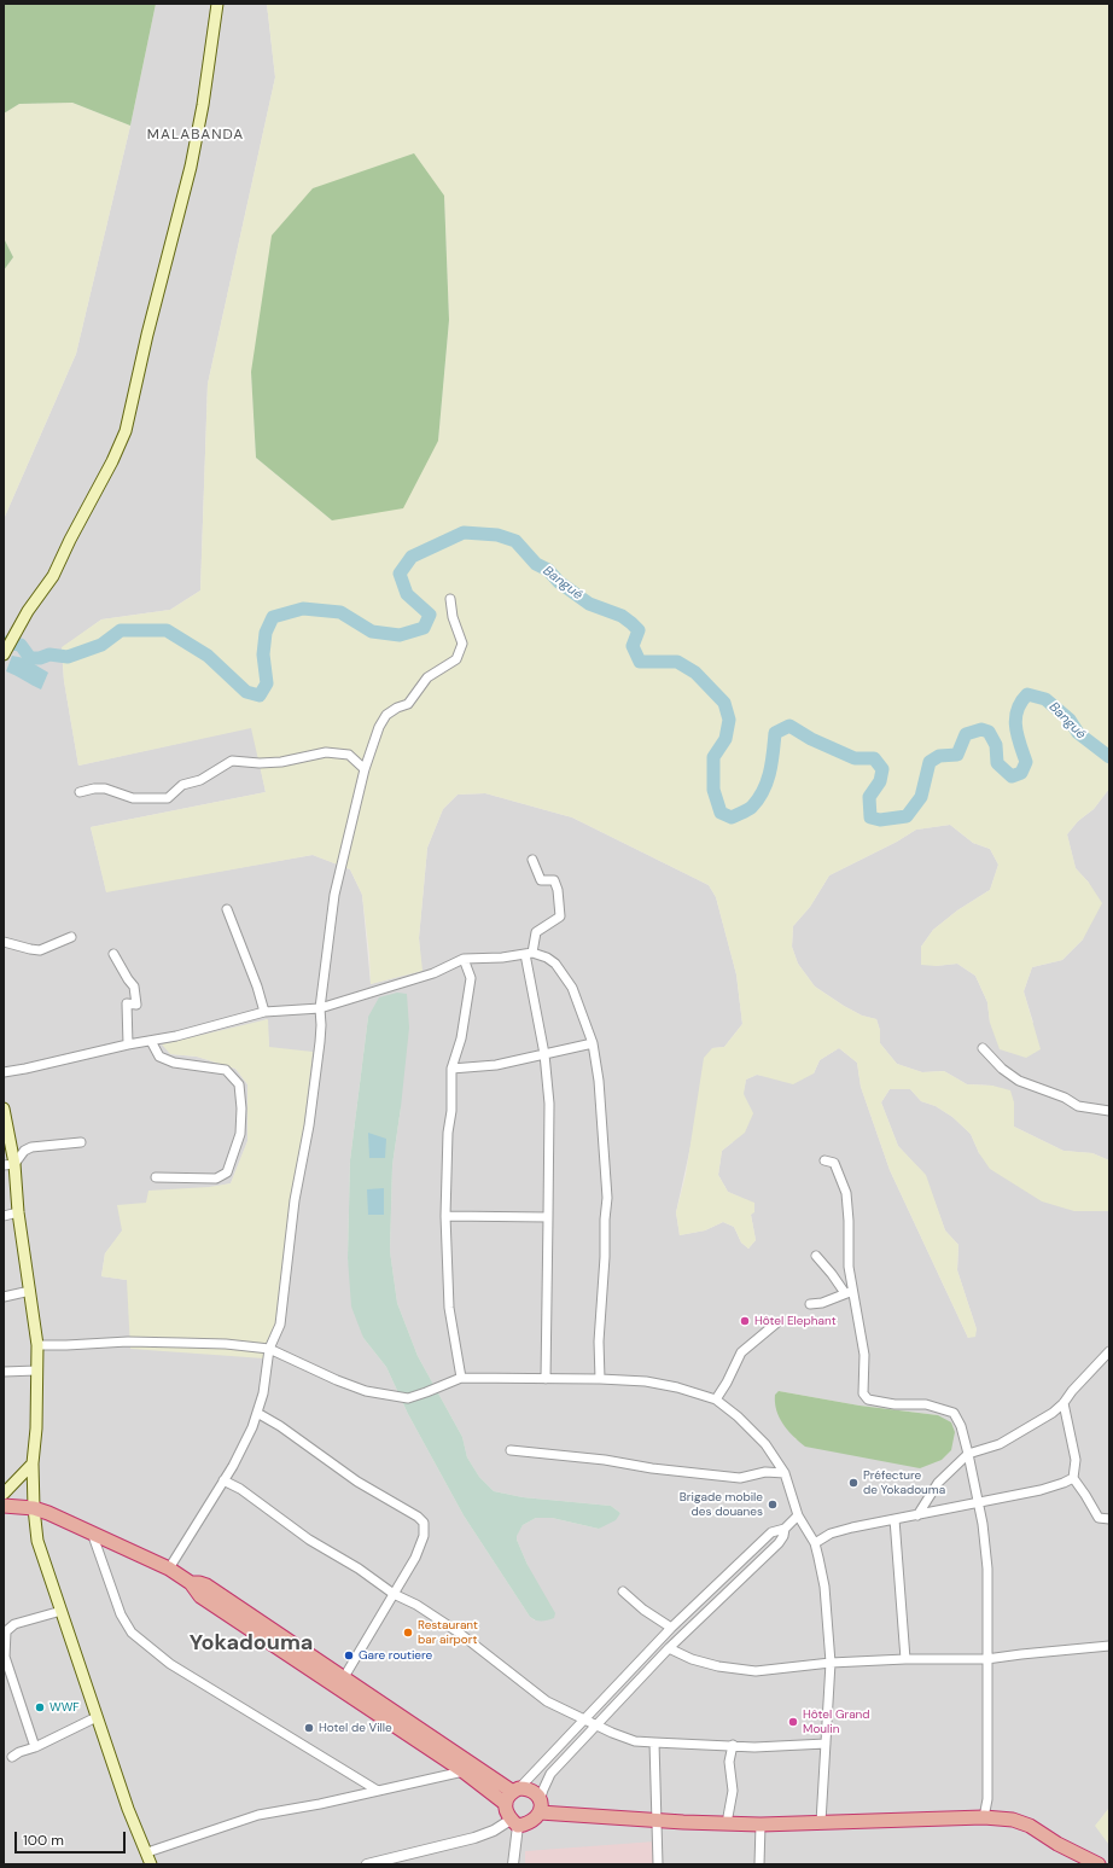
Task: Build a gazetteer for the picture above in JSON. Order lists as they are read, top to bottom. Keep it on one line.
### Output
{"districts":["MALABANDA","Yokadouma"],"water":["Bangué"],"places":["Hôtel Elephant","Préfecture de Yokadouma","Brigade mobile des douanes","Restaurant bar airport","Gare routiere","WWF","Hôtel Grand Moulin","Hotel de Ville"],"scale_bar":"100 m"}
